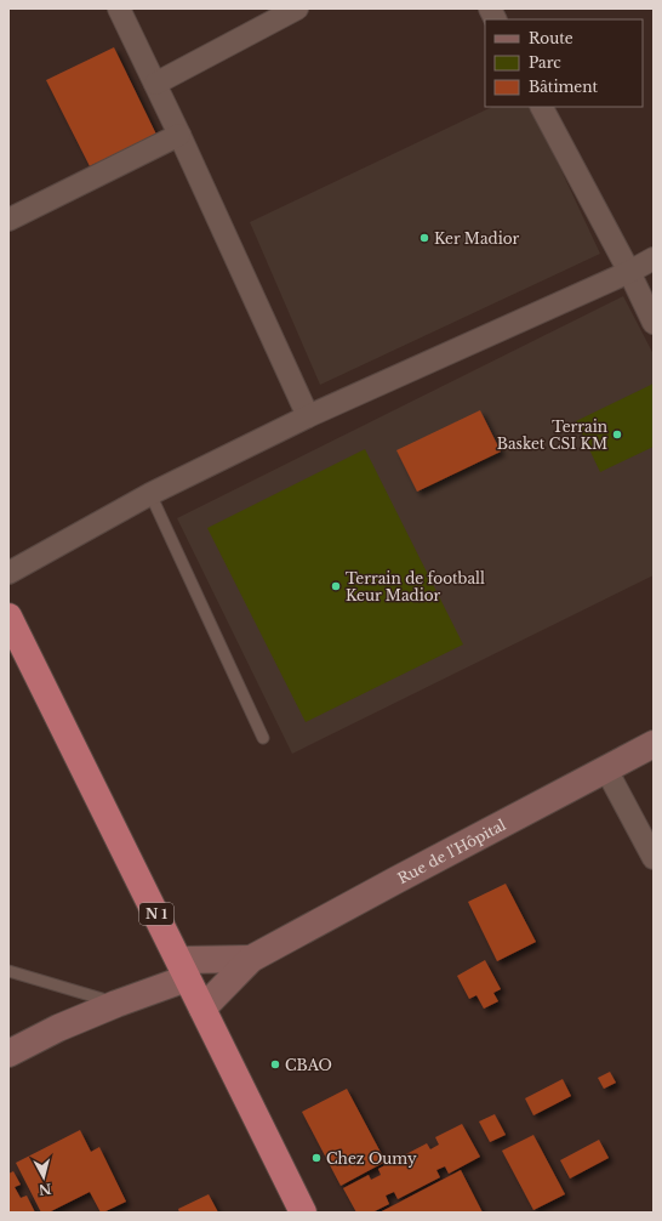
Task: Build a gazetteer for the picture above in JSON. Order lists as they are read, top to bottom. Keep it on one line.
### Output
{"streets":{"highway":["N 1"],"main road":["Rue de l'Hôpital"]},"places":["Ker Madior","Terrain Basket CSI KM","Terrain de football Keur Madior","CBAO","Chez Oumy"],"legend":["Route","Parc","Bâtiment"],"north":"bottom"}
